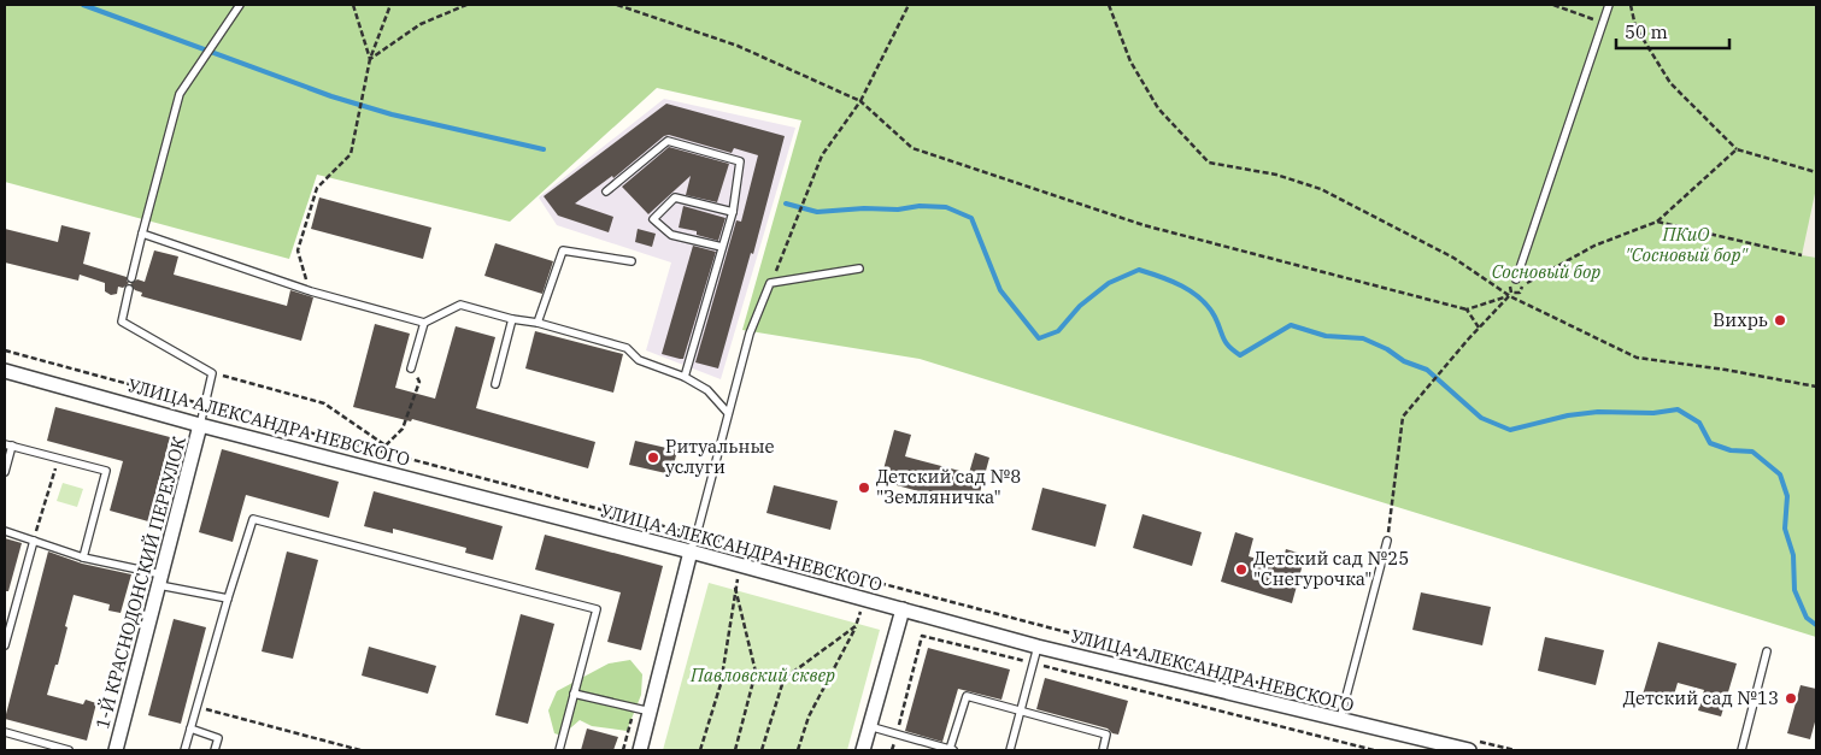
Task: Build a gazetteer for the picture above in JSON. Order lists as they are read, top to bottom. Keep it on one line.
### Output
{"streets":{"street":["УЛИЦА АЛЕКСАНДРА НЕВСКОГО","1-Й КРАСНОДОНСКИЙ ПЕРЕУЛОК"]},"crossings":[["УЛИЦА АЛЕКСАНДРА НЕВСКОГО","1-Й КРАСНОДОНСКИЙ ПЕРЕУЛОК"]],"parks":["ПКиО \"Сосновый бор\"","Сосновый бор","Павловский сквер"],"places":["Вихрь","Ритуальные услуги","Детский сад №8 \"Земляничка\"","Детский сад №25 \"Снегурочка\"","Детский сад №13"],"scale_bar":"50 m"}
